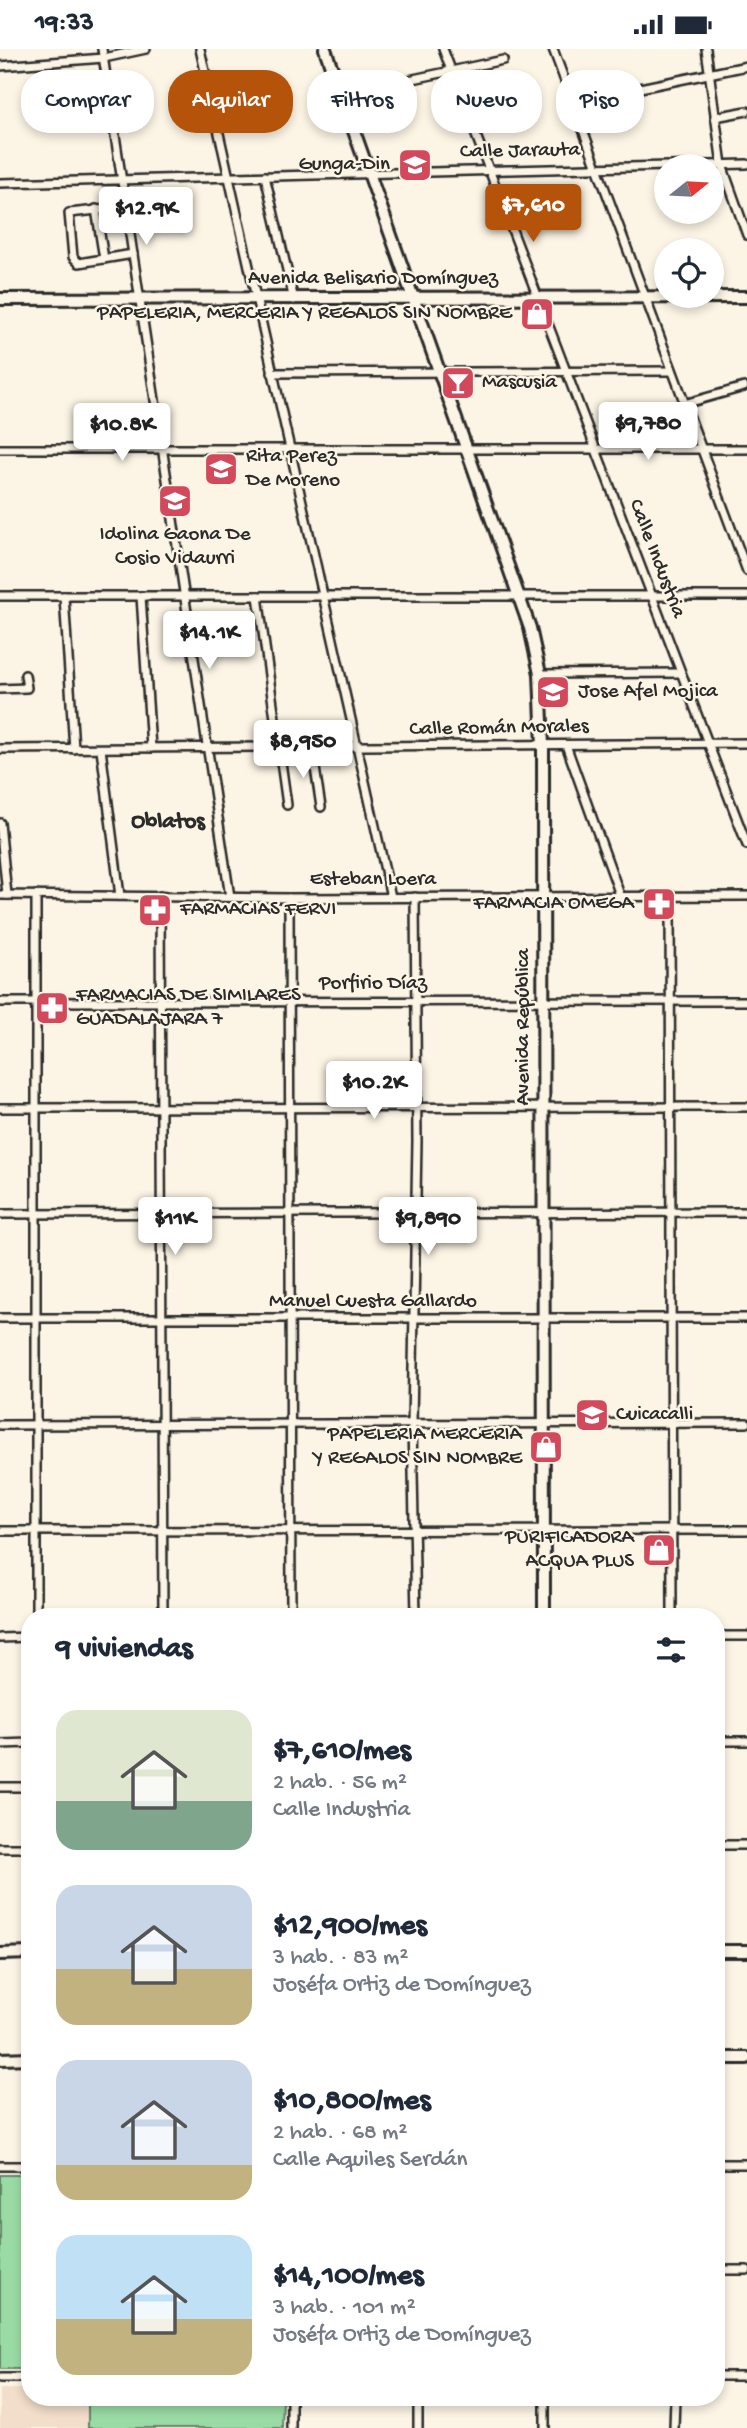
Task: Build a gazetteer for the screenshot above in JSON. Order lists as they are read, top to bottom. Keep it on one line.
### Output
{"streets":{"street":["Calle Jarauta","Avenida Belisario Domínguez","Calle Industria","Calle Román Morales","Esteban Loera","Porfirio Díaz","Avenida República","Manuel Cuesta Gallardo"]},"crossings":[["Calle Jarauta","Calle Industria"],["Calle Jarauta","Avenida República"],["Avenida Belisario Domínguez","Calle Industria"],["Avenida Belisario Domínguez","Avenida República"],["Calle Industria","Calle Román Morales"],["Calle Román Morales","Avenida República"],["Esteban Loera","Avenida República"],["Porfirio Díaz","Avenida República"],["Avenida República","Manuel Cuesta Gallardo"]],"districts":["Oblatos"],"places":{"school or university":["Gunga-Din","Rita Perez De Moreno","Idolina Gaona De Cosio Vidaurri","Jose Afel Mojica","Cuicacalli"],"shop":["PAPELERIA, MERCERIA Y REGALOS SIN NOMBRE","PAPELERIA MERCERIA Y REGALOS SIN NOMBRE","PURIFICADORA ACQUA PLUS"],"bar":["Mascusia"],"pharmacy":["FARMACIA OMEGA","FARMACIAS FERVI","FARMACIAS DE SIMILARES GUADALAJARA 7"]},"north":"right","page":{"status":"19:33","chip":["Comprar","Alquilar","Filtros","Nuevo","Piso"],"price":["$7,610","$12.9K","$9,780","$10.8K","$14.1K","$8,950","$10.2K","$11K","$9,890"],"heading":"9 viviendas","list":[{"name":"$7,610/mes","note":"2 hab. · 56 m² · Calle Industria"},{"name":"$12,900/mes","note":"3 hab. · 83 m² · Joséfa Ortiz de Domínguez"},{"name":"$10,800/mes","note":"2 hab. · 68 m² · Calle Aquiles Serdán"},{"name":"$14,100/mes","note":"3 hab. · 101 m² · Joséfa Ortiz de Domínguez"}]}}
